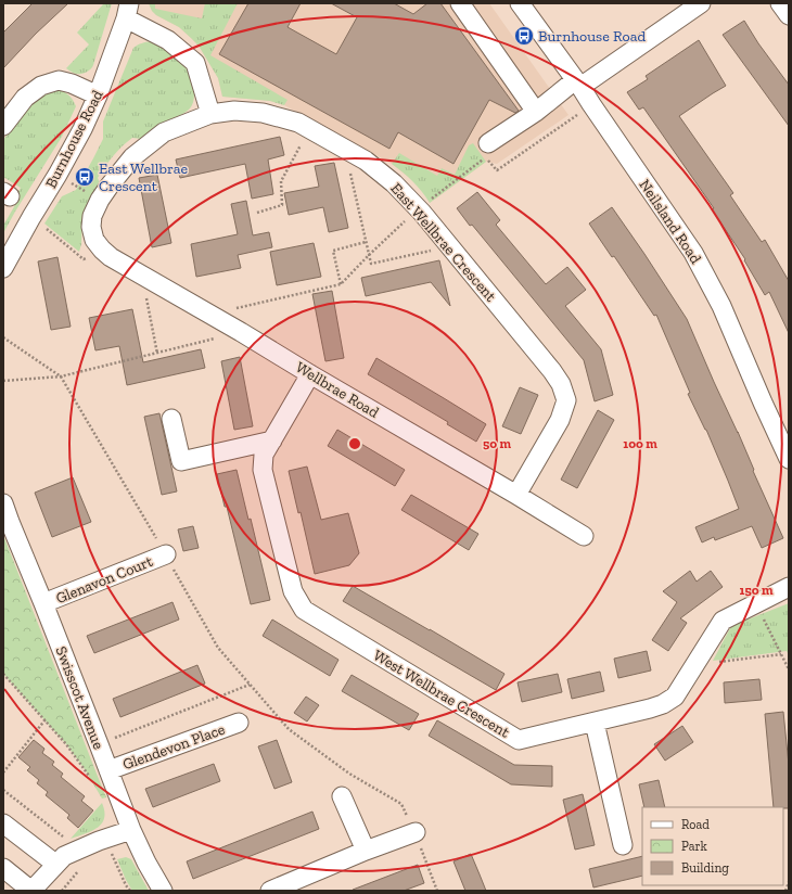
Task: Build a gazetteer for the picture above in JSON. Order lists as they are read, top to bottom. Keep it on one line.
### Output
{"streets":{"street":["Burnhouse Road","Neilsland Road","East Wellbrae Crescent","Wellbrae Road","Glenavon Court","West Wellbrae Crescent","Swisscot Avenue","Glendevon Place"]},"crossings":[["East Wellbrae Crescent","Wellbrae Road"],["Wellbrae Road","West Wellbrae Crescent"],["Glenavon Court","Swisscot Avenue"],["Swisscot Avenue","Glendevon Place"]],"places":{"bus stop":["Burnhouse Road","East Wellbrae Crescent"]},"legend":["Road","Park","Building"],"rings":["50 m","100 m","150 m"]}
